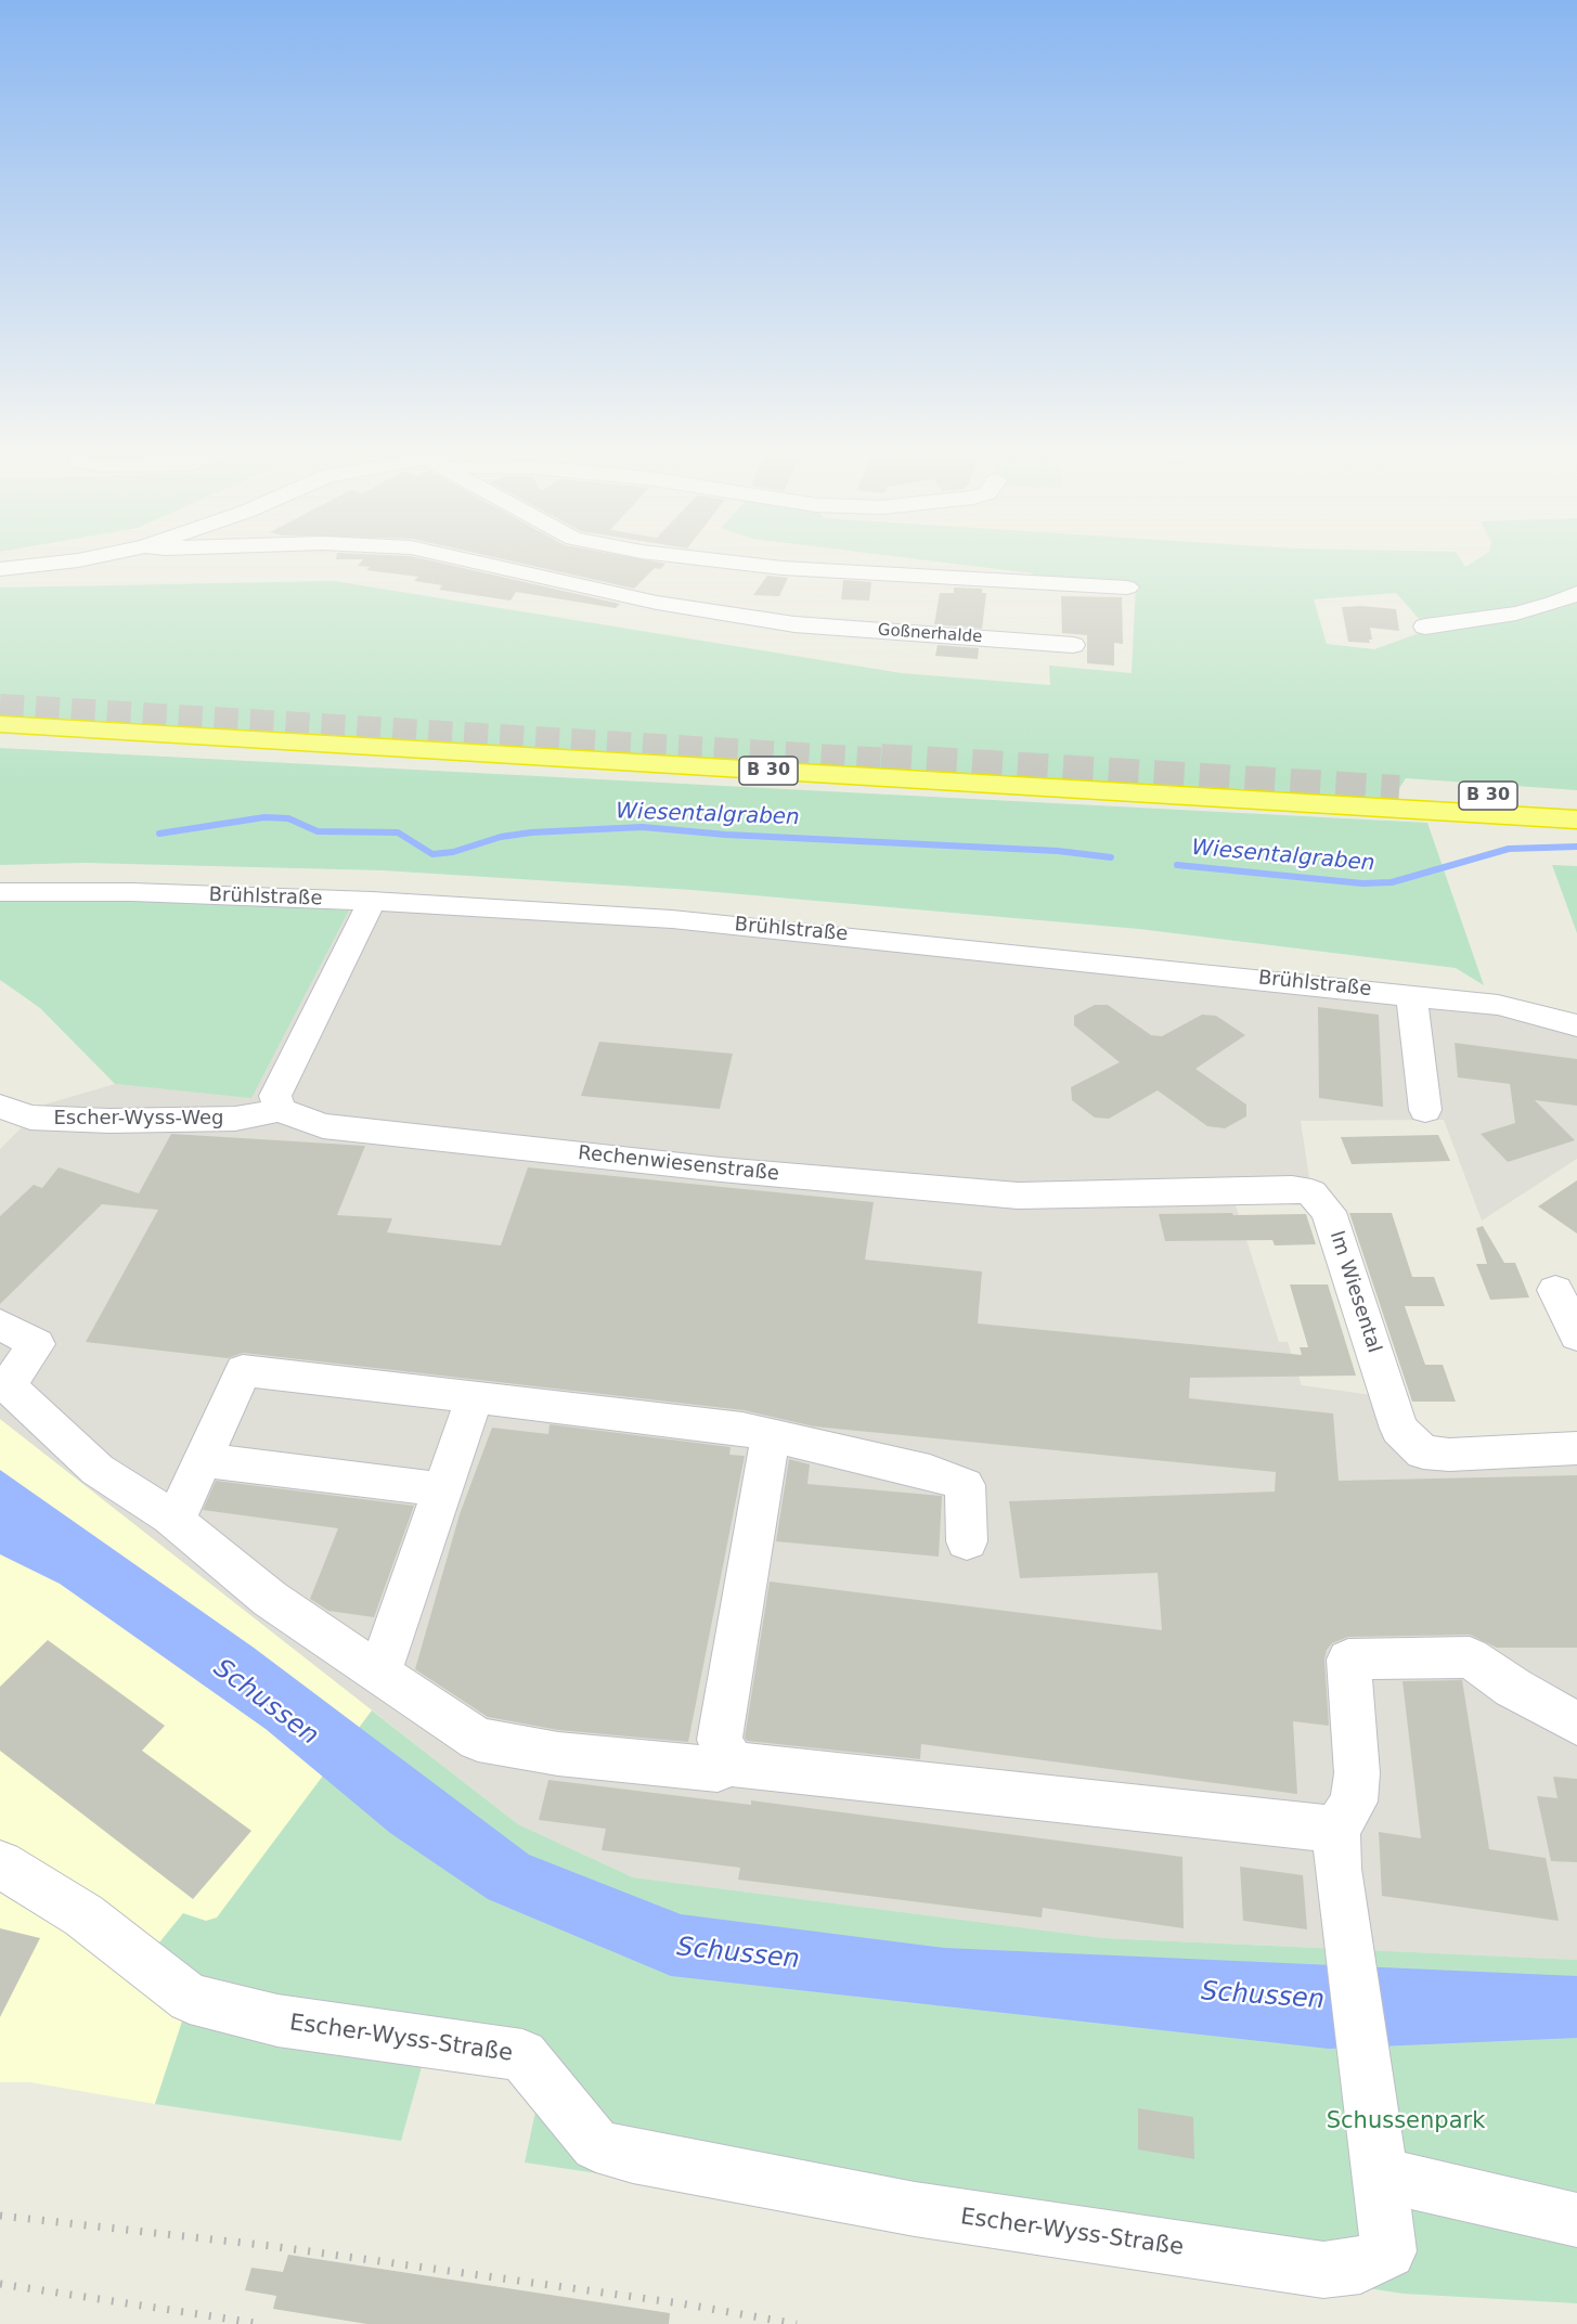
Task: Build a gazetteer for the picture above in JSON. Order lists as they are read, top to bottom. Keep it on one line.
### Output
{"streets":{"highway":["B 30"],"street":["Goßnerhalde","Brühlstraße","Escher-Wyss-Weg","Rechenwiesenstraße","Im Wiesental","Escher-Wyss-Straße"]},"crossings":[["Escher-Wyss-Weg","Rechenwiesenstraße"],["Rechenwiesenstraße","Im Wiesental"]],"water":["Wiesentalgraben","Schussen"],"parks":["Schussenpark"]}
